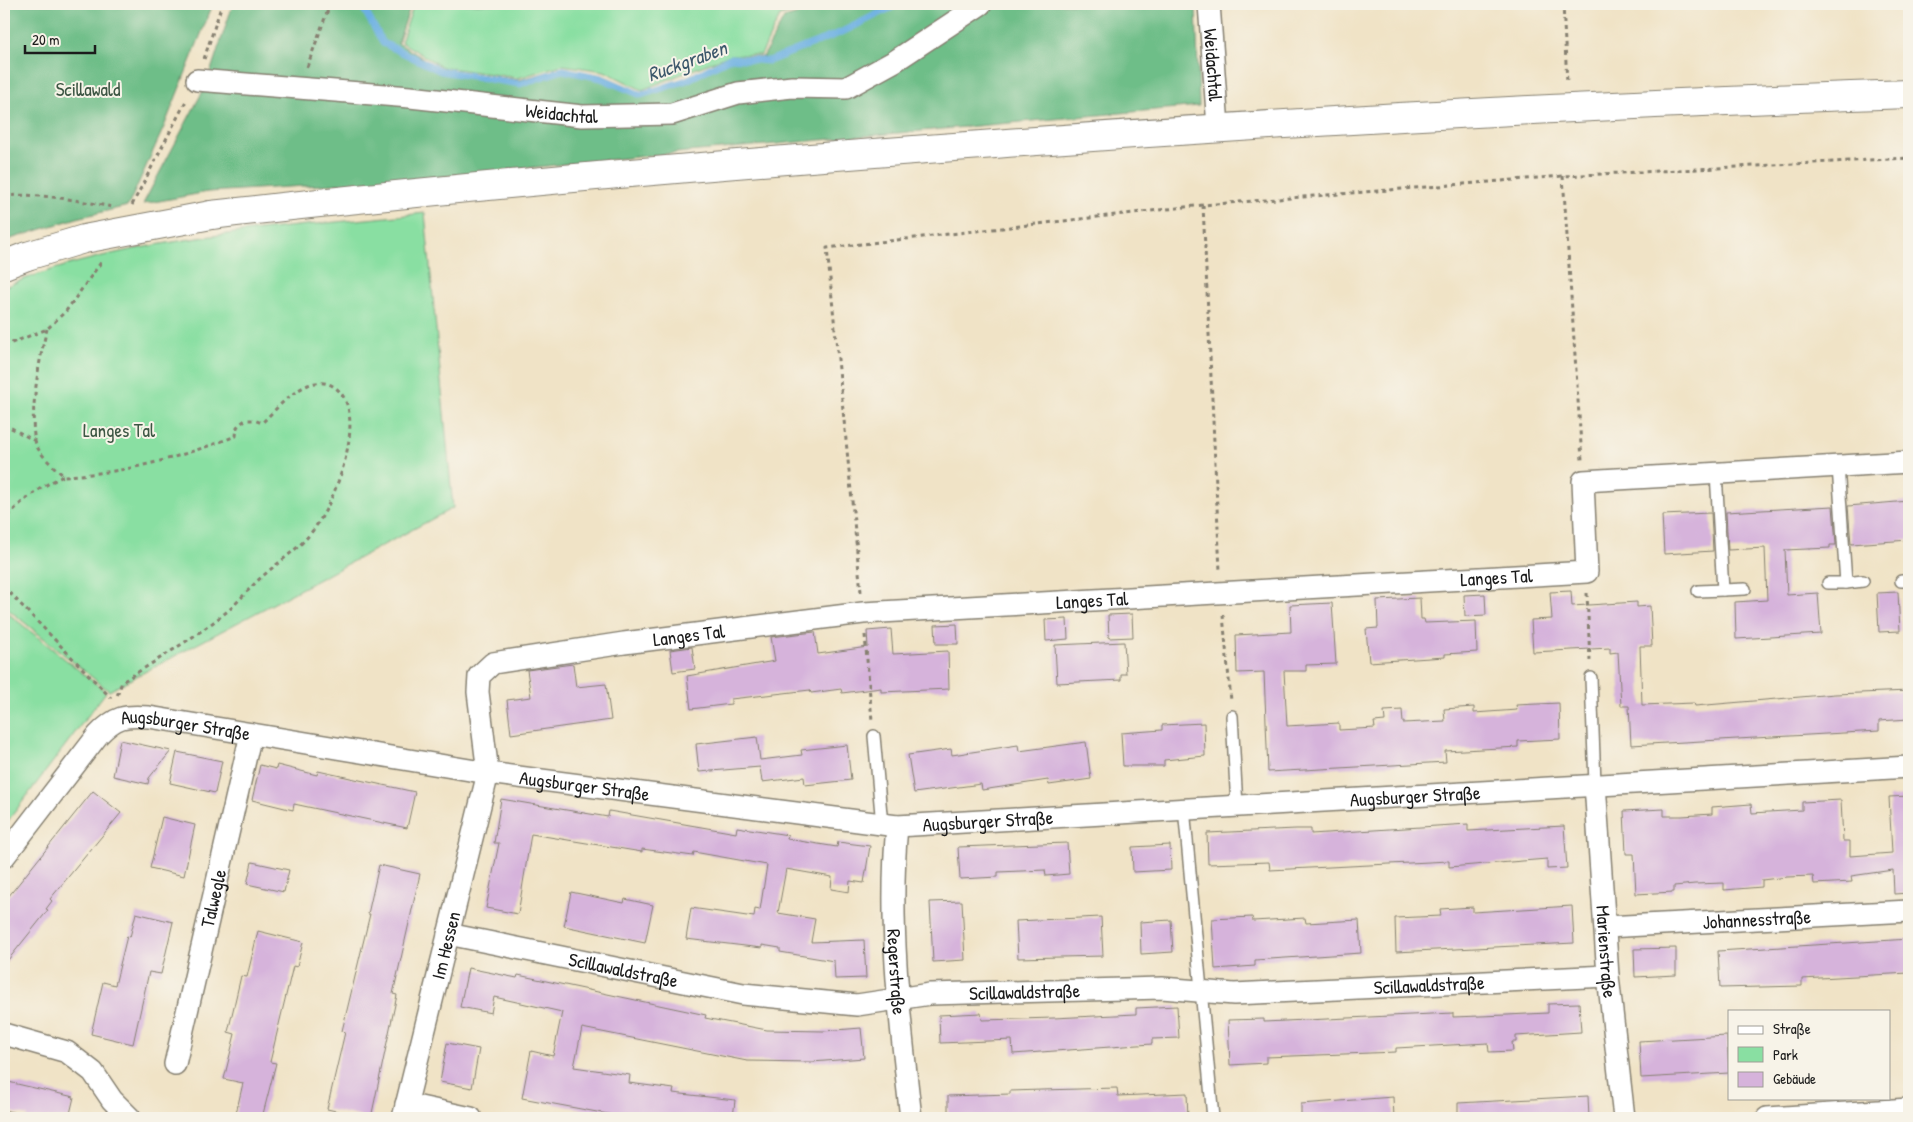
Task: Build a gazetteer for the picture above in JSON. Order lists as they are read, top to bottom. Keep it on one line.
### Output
{"streets":{"street":["Weidachtal","Langes Tal","Augsburger Straße","Talwegle","Johannesstraße","Im Hessen","Marienstraße","Scillawaldstraße","Regerstraße"]},"crossings":[["Langes Tal","Augsburger Straße"],["Langes Tal","Im Hessen"],["Augsburger Straße","Talwegle"],["Augsburger Straße","Im Hessen"],["Augsburger Straße","Marienstraße"],["Augsburger Straße","Regerstraße"],["Johannesstraße","Marienstraße"],["Im Hessen","Scillawaldstraße"],["Marienstraße","Scillawaldstraße"],["Scillawaldstraße","Regerstraße"]],"water":["Ruckgraben"],"parks":["Scillawald","Langes Tal"],"legend":["Straße","Park","Gebäude"],"scale_bar":"20 m"}
